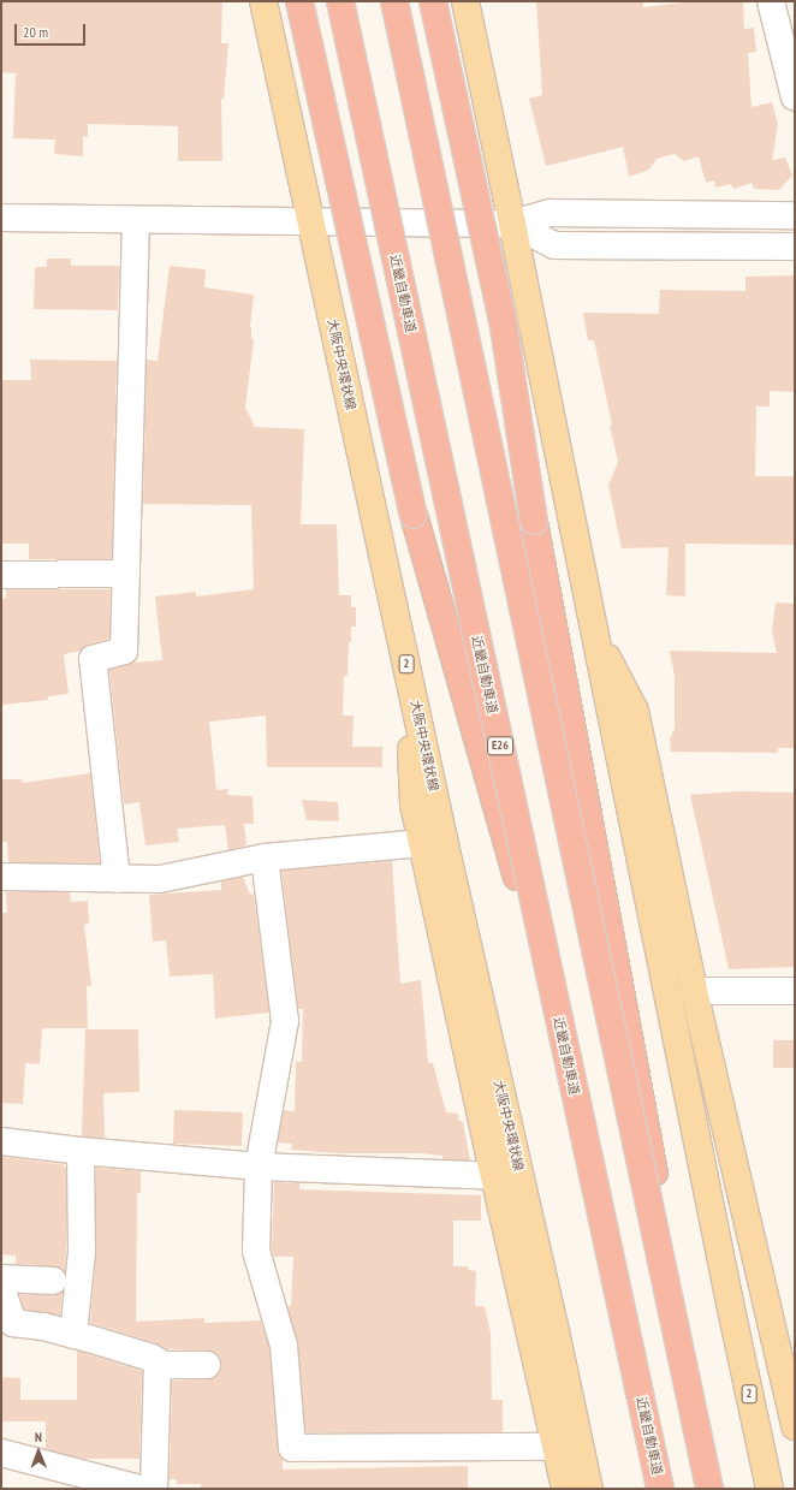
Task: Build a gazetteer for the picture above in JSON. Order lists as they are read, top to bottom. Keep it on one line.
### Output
{"streets":{"highway":["近畿自動車道","E26"],"main road":["大阪中央環状線","2"]},"scale_bar":"20 m","north":"top"}
